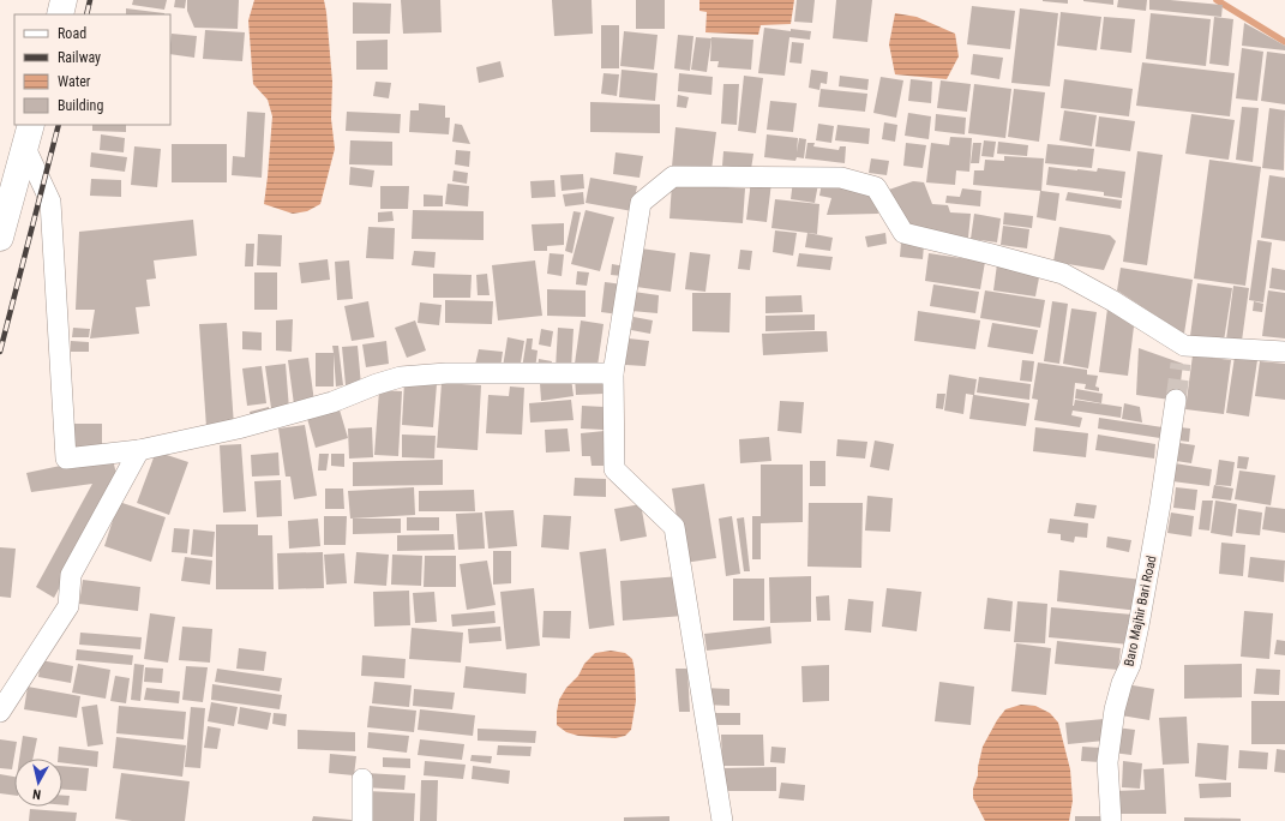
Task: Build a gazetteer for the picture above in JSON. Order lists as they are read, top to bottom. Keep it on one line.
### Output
{"streets":{"street":["Baro Majhir Bari Road"]},"legend":["Road","Railway","Water","Building"],"north":"bottom"}
